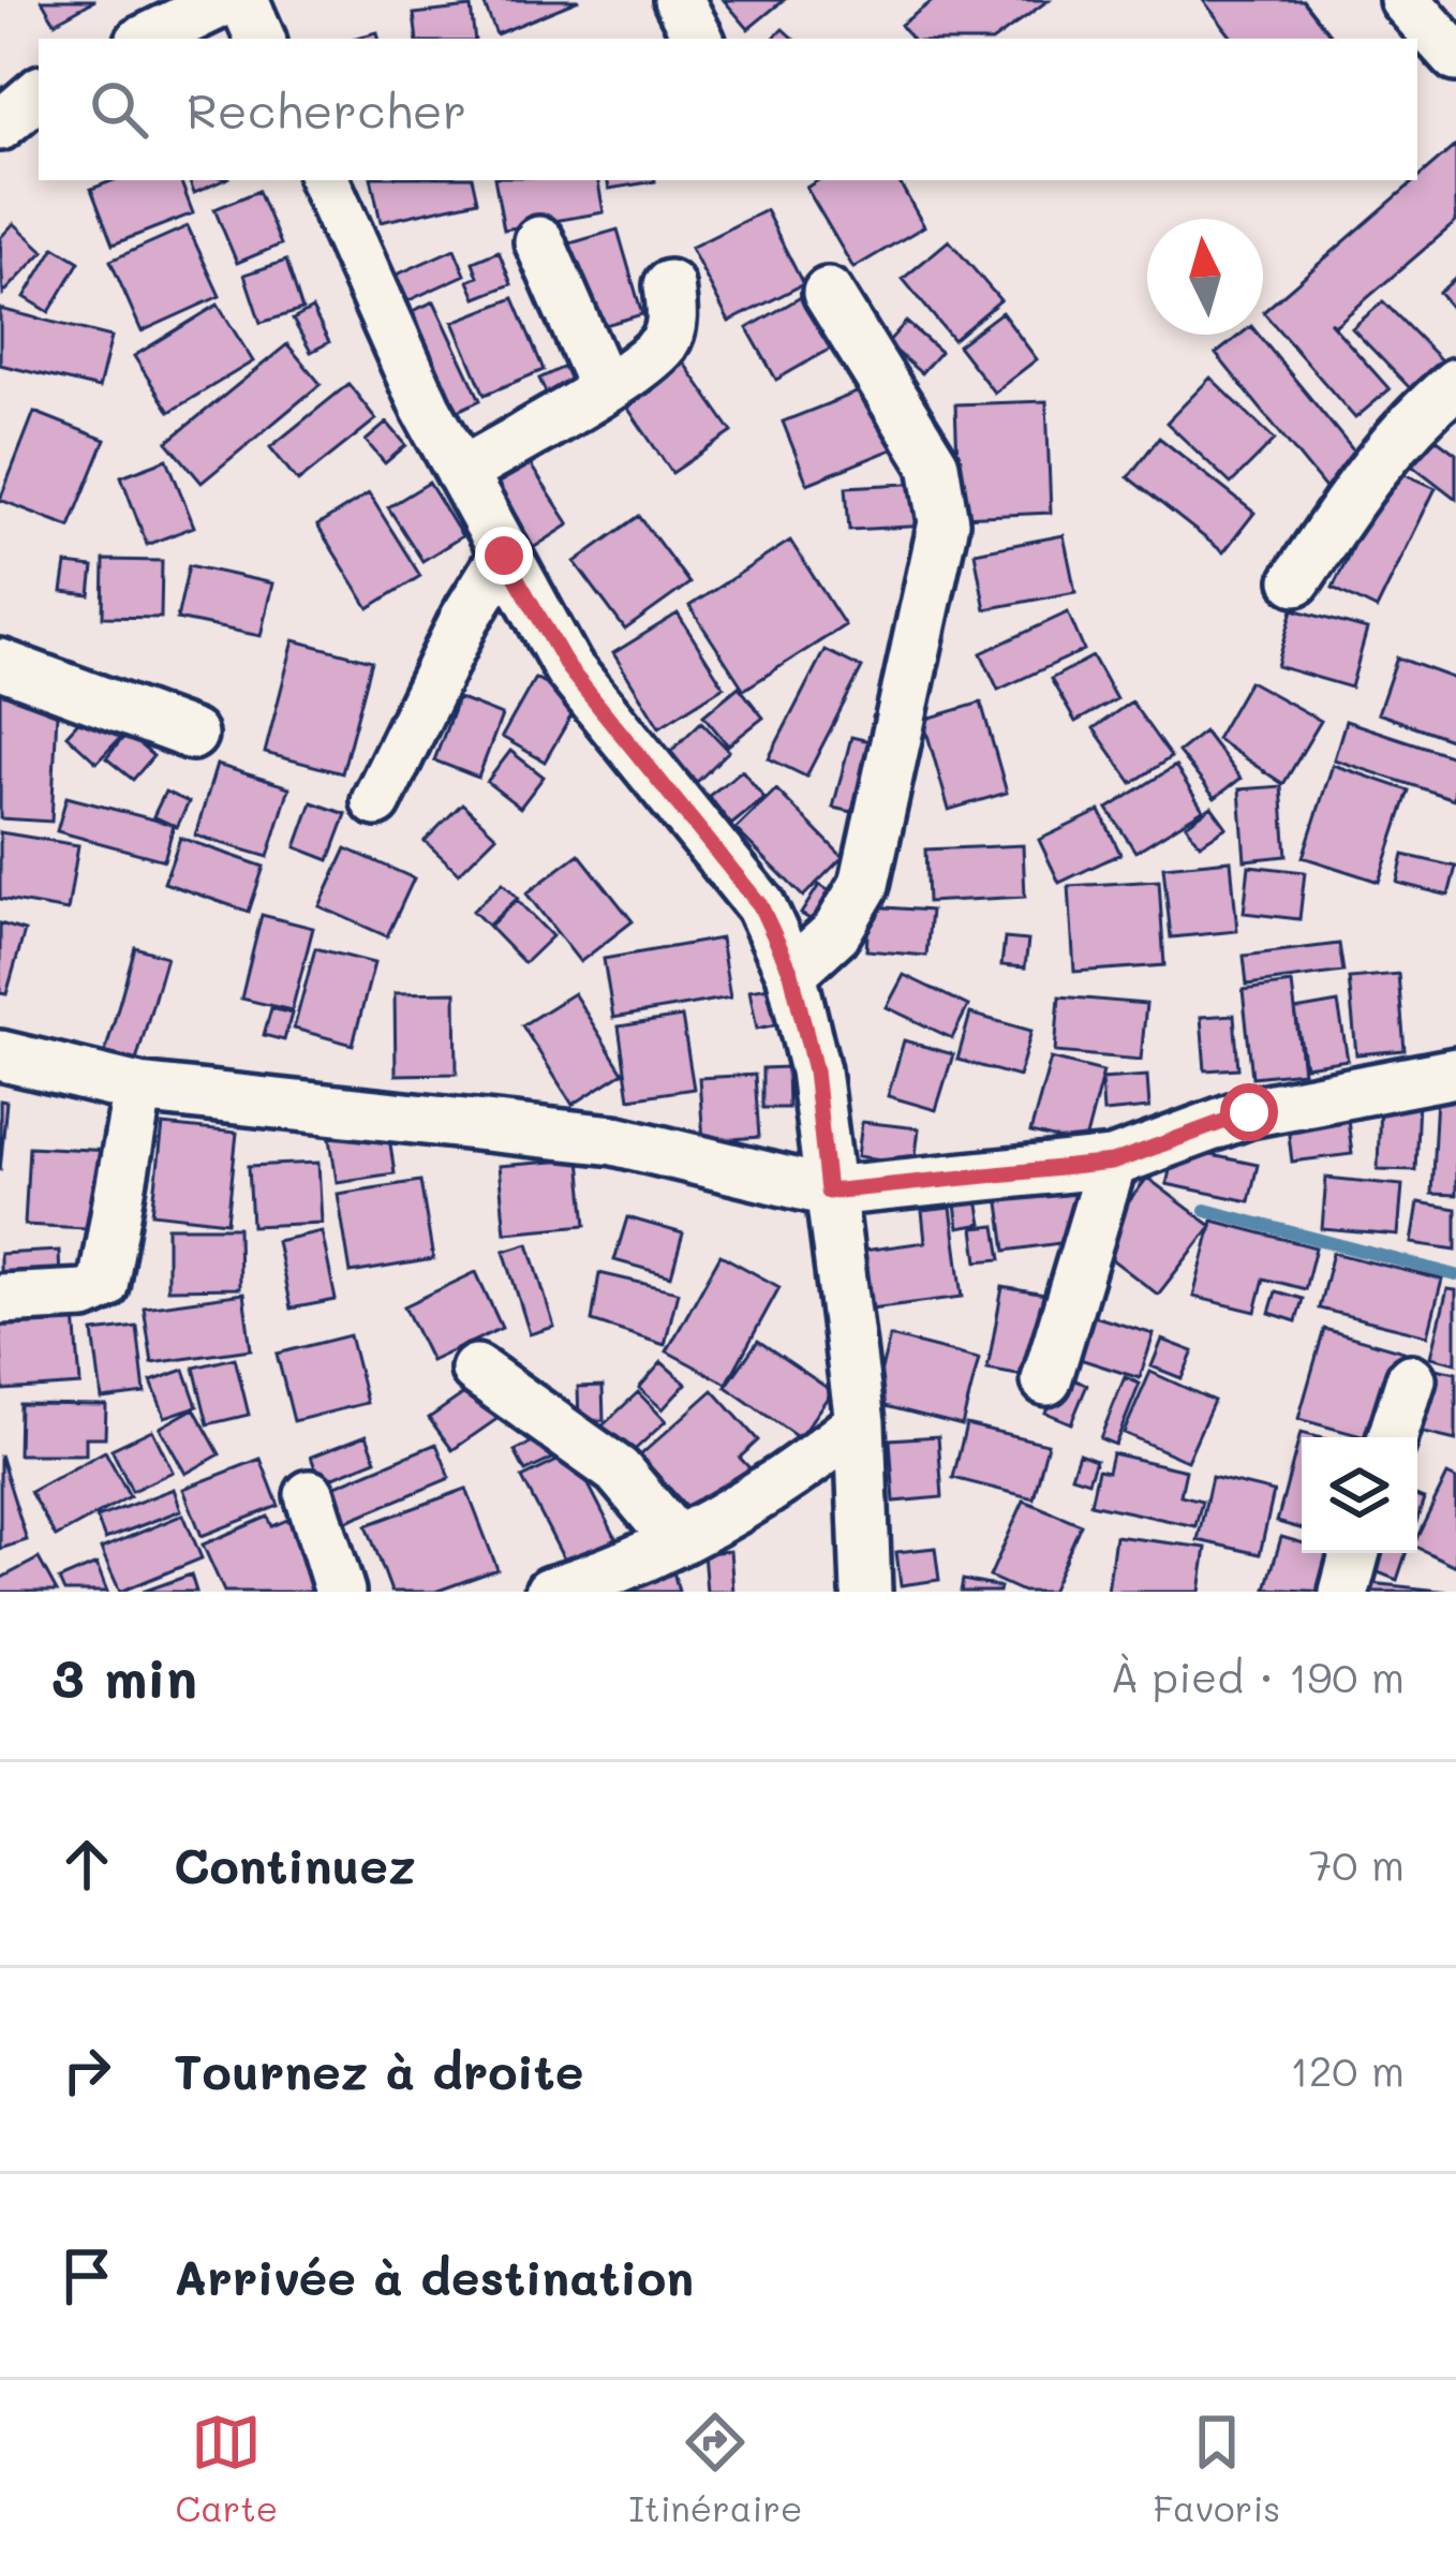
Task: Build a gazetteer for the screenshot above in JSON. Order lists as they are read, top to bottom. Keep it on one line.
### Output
{"north":"top","page":{"search":"Rechercher","heading":["3 min","À pied · 190 m"],"list":[["Continuez","70 m"],["Tournez à droite","120 m"],"Arrivée à destination"],"nav":["Carte","Itinéraire","Favoris"]}}
